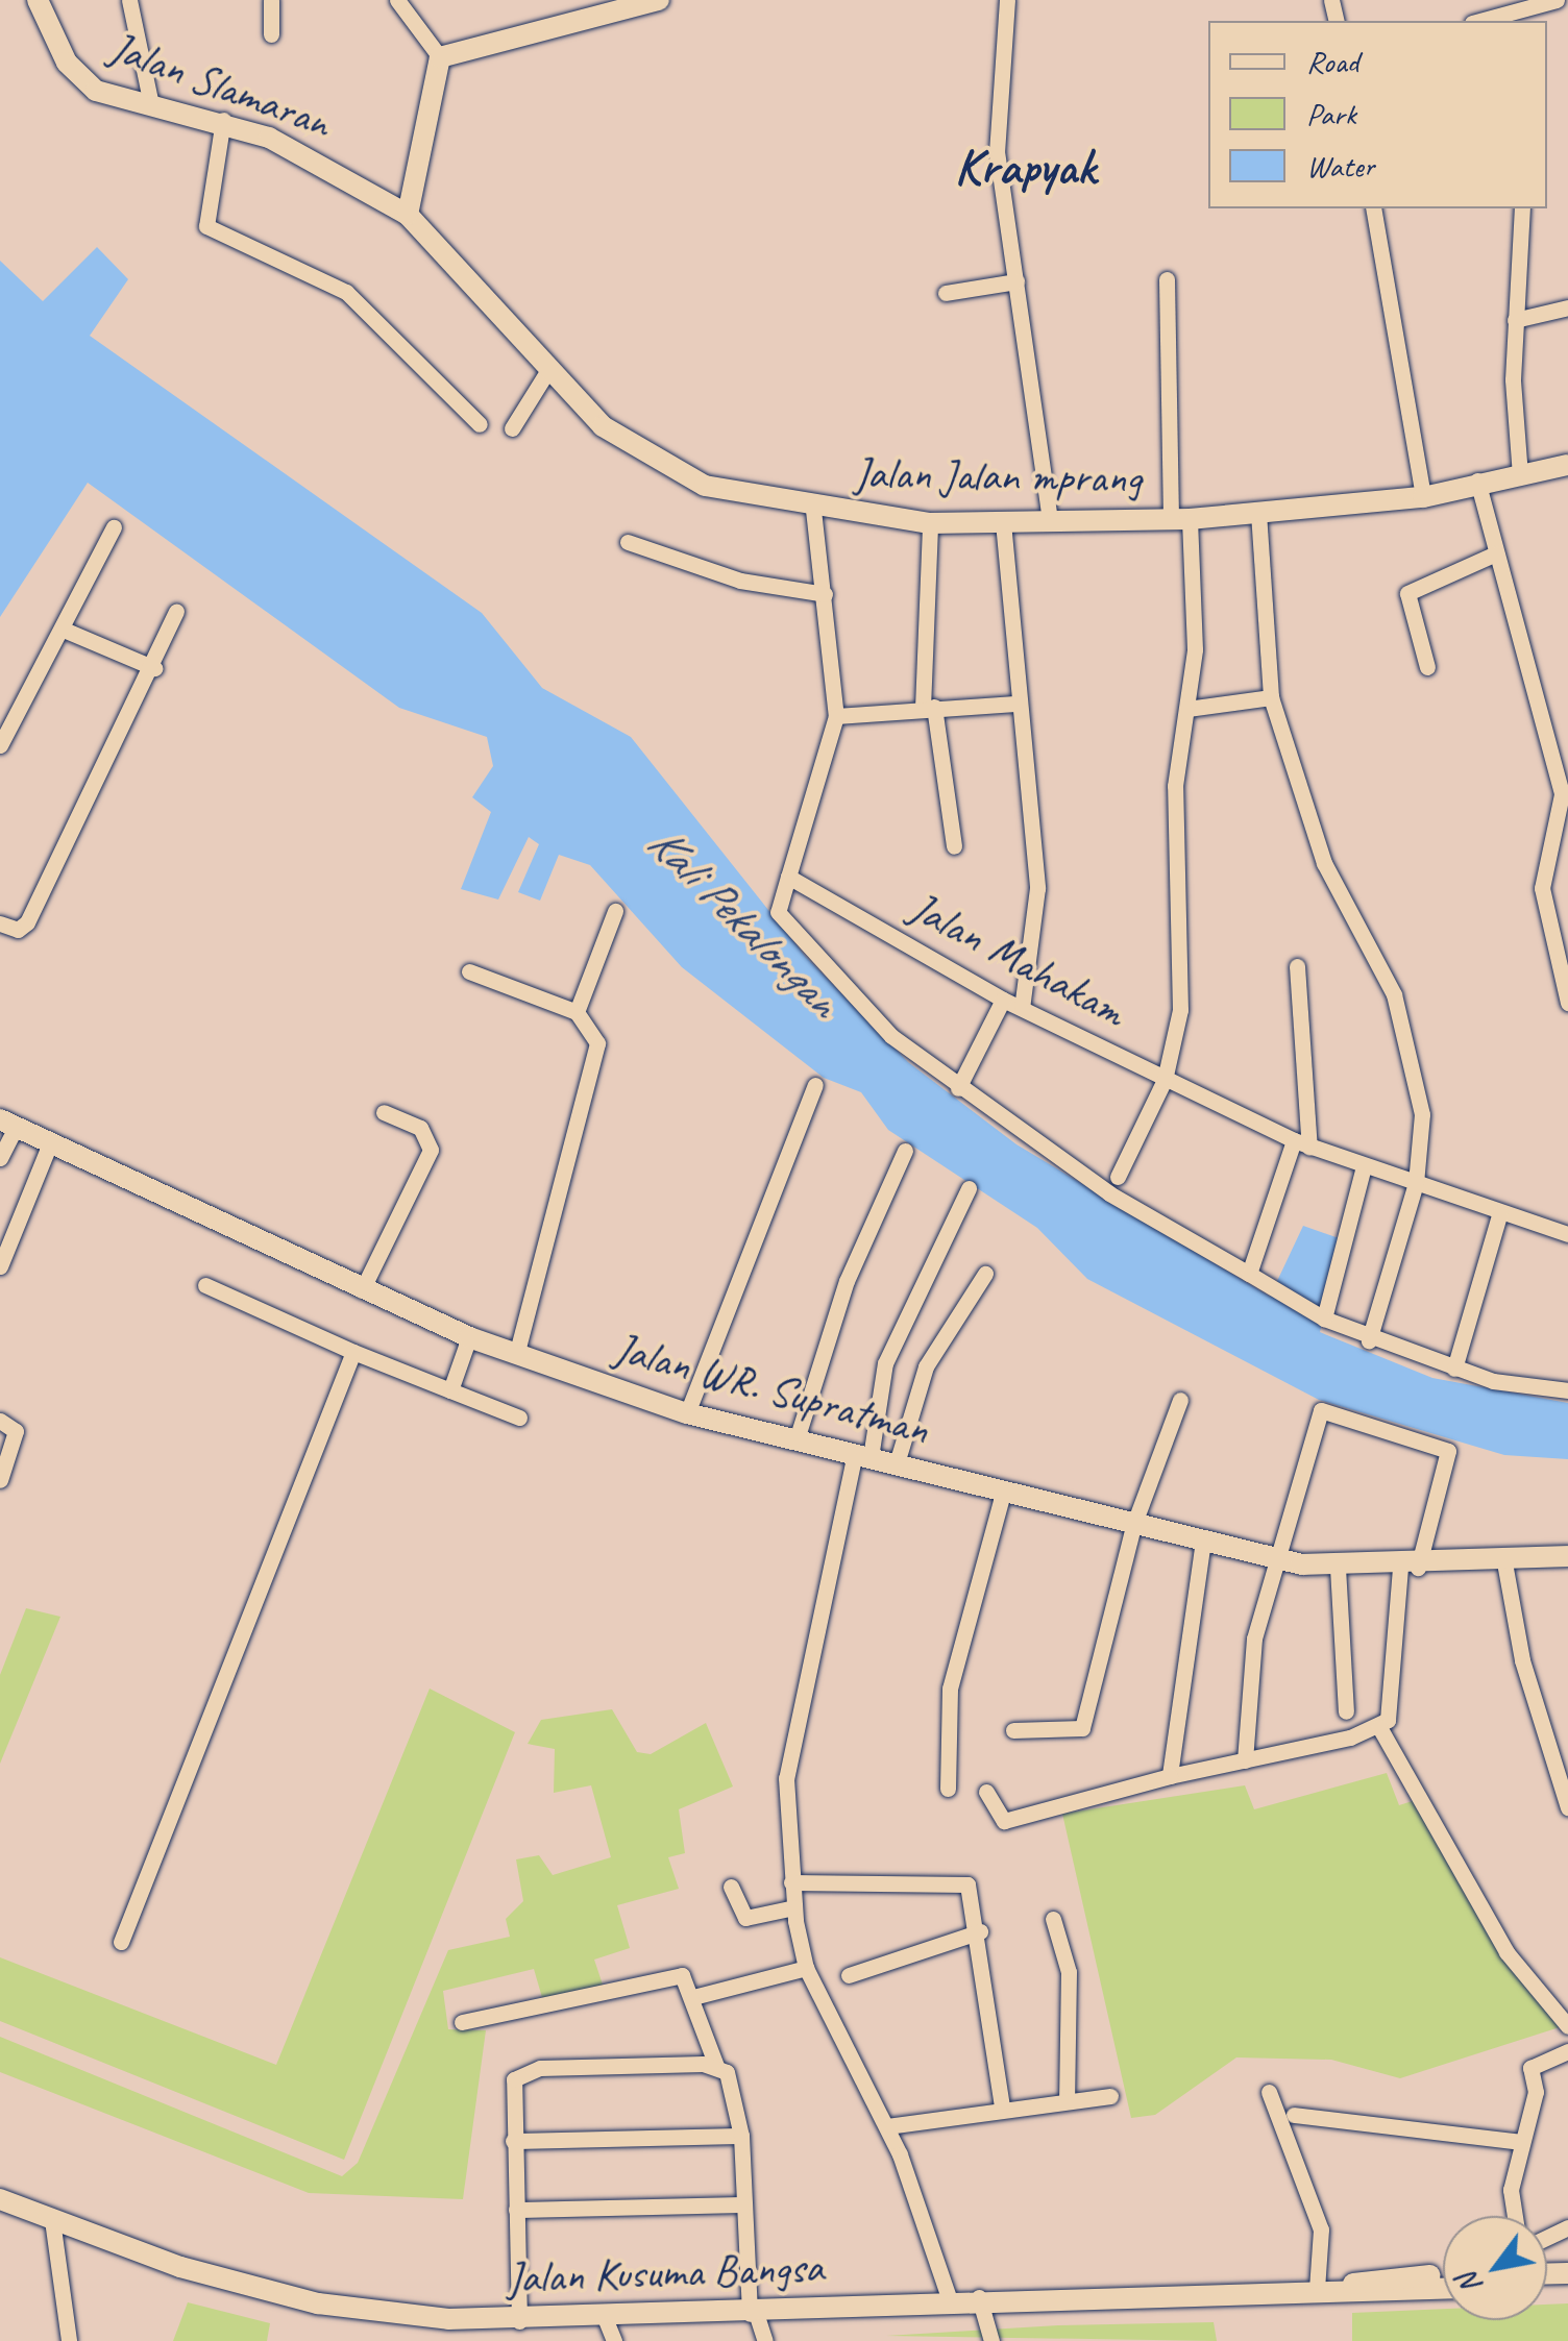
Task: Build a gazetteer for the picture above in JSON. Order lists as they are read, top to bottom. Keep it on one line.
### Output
{"streets":{"street":["Jalan Slamaran","Jalan Jalan mprang","Jalan Mahakam","Jalan WR. Supratman","Jalan Kusuma Bangsa"]},"crossings":[["Jalan Slamaran","Jalan Jalan mprang"]],"districts":["Krapyak"],"water":["Kali Pekalongan"],"legend":["Road","Park","Water"],"north":"bottom left"}
